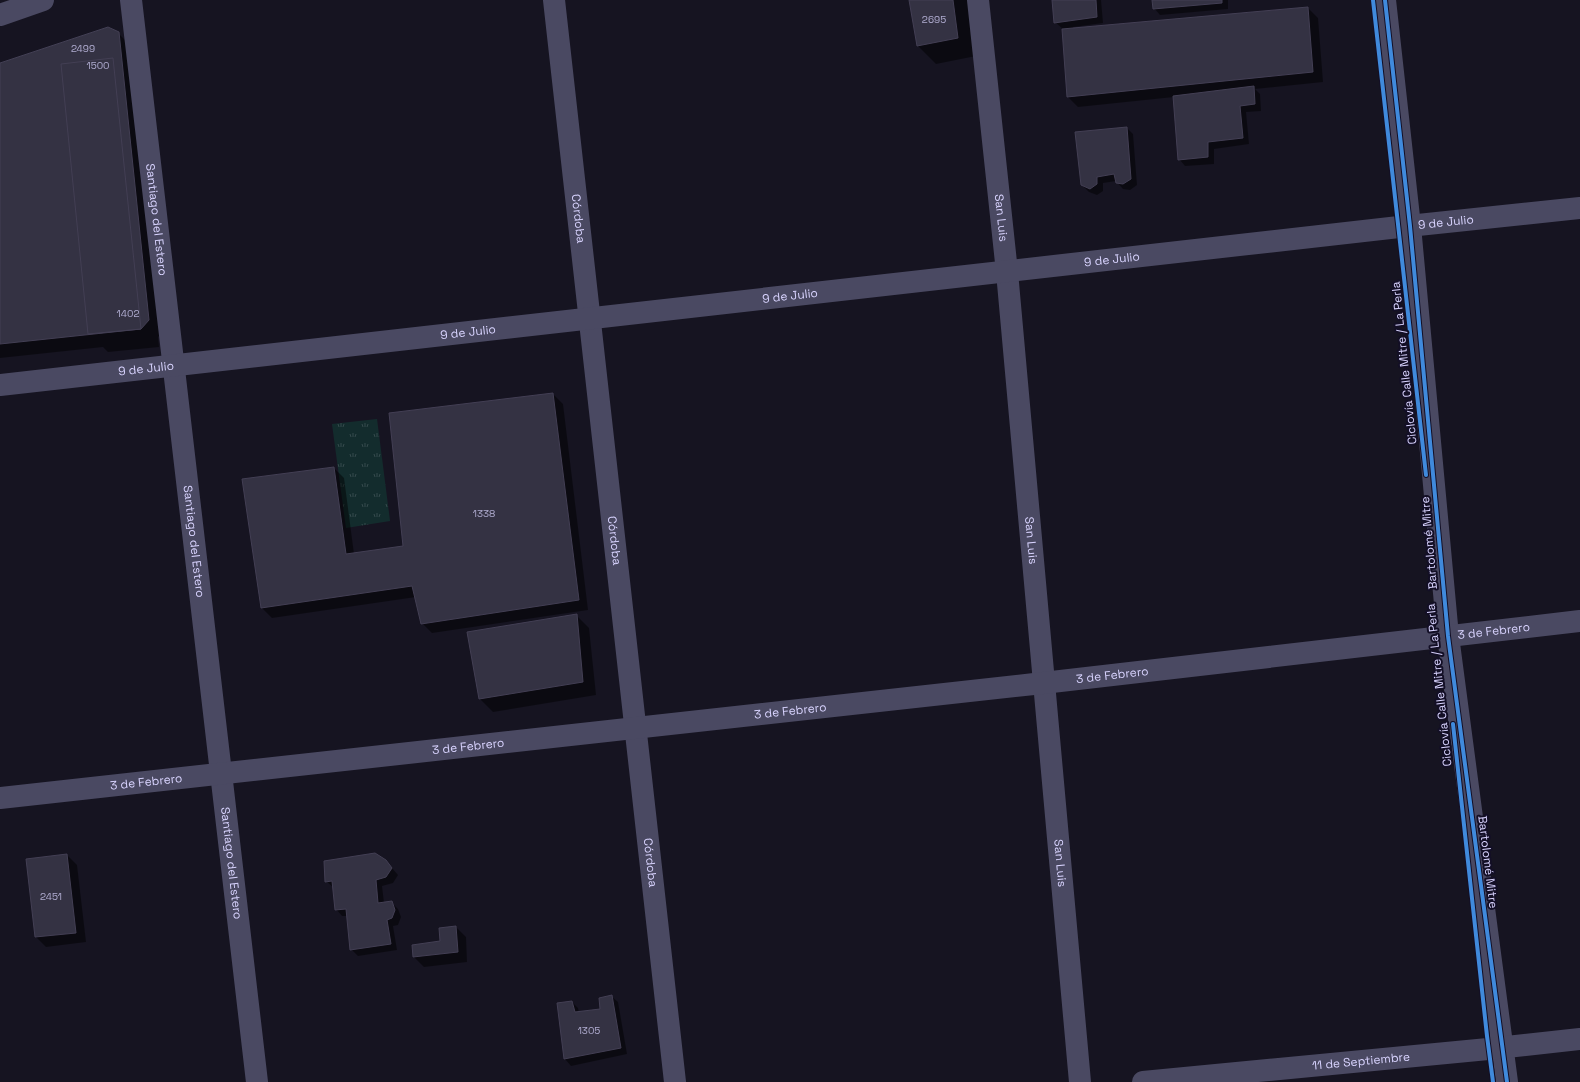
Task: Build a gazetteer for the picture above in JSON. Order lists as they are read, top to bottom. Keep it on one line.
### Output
{"streets":{"street":["San Luis","Santiago del Estero","Córdoba","9 de Julio","Bartolomé Mitre","3 de Febrero","11 de Septiembre"],"cycle path":["Ciclovía Calle Mitre / La Perla"]},"crossings":[["San Luis","9 de Julio"],["San Luis","3 de Febrero"],["Santiago del Estero","9 de Julio"],["Santiago del Estero","3 de Febrero"],["Córdoba","9 de Julio"],["Córdoba","3 de Febrero"],["9 de Julio","Bartolomé Mitre"],["Bartolomé Mitre","3 de Febrero"],["Bartolomé Mitre","11 de Septiembre"]],"house_numbers":["2695","2499","1500","1402","1338","2451","1305"]}
